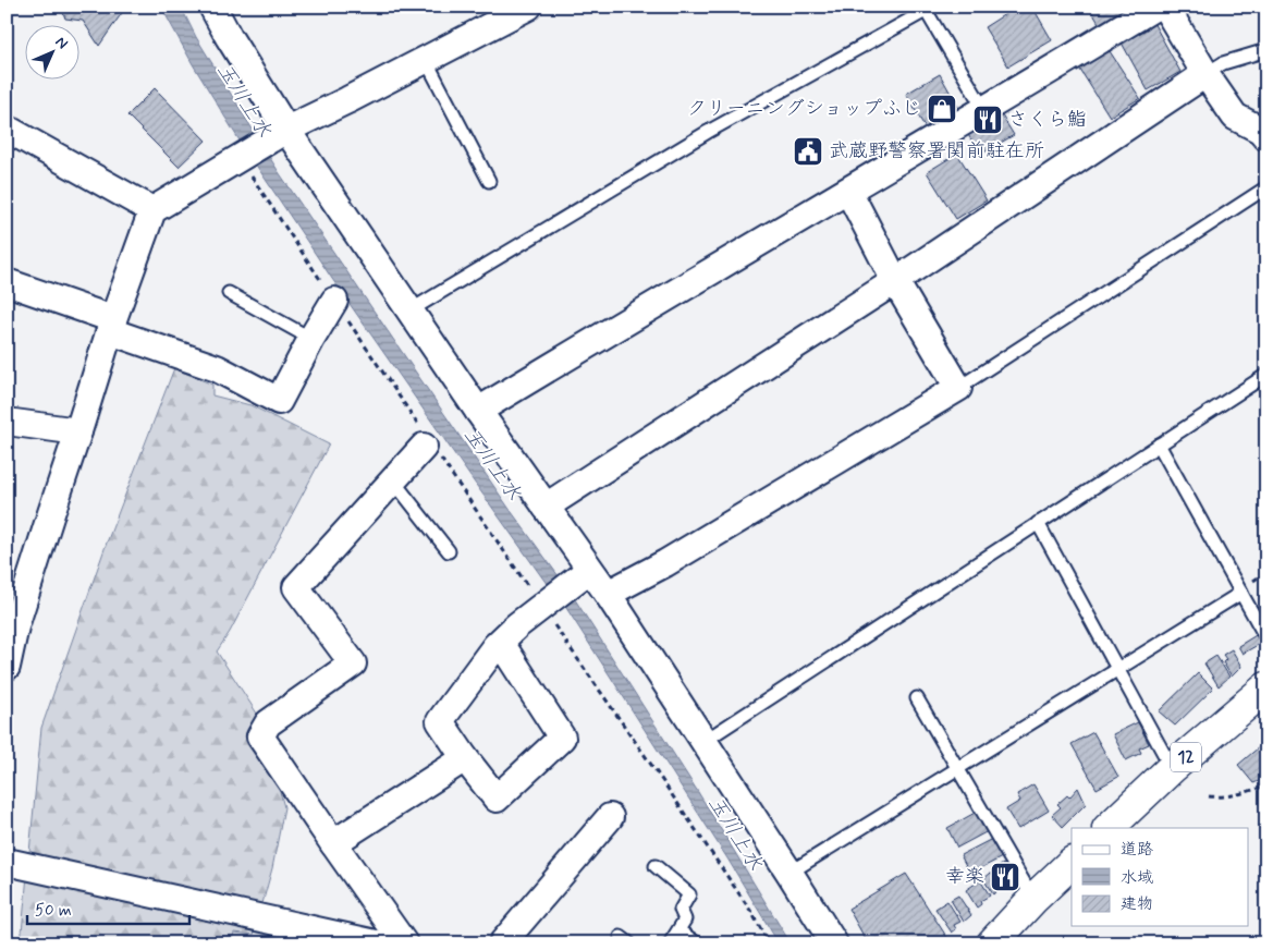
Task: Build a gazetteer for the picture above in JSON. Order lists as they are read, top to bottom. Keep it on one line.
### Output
{"streets":{"main road":["12"]},"water":["玉川上水"],"places":{"shop":["クリーニングショップふじ"],"restaurant":["さくら鮨","幸楽"],"public building":["武蔵野警察署関前駐在所"]},"legend":["道路","水域","建物"],"scale_bar":"50 m","north":"top right"}
